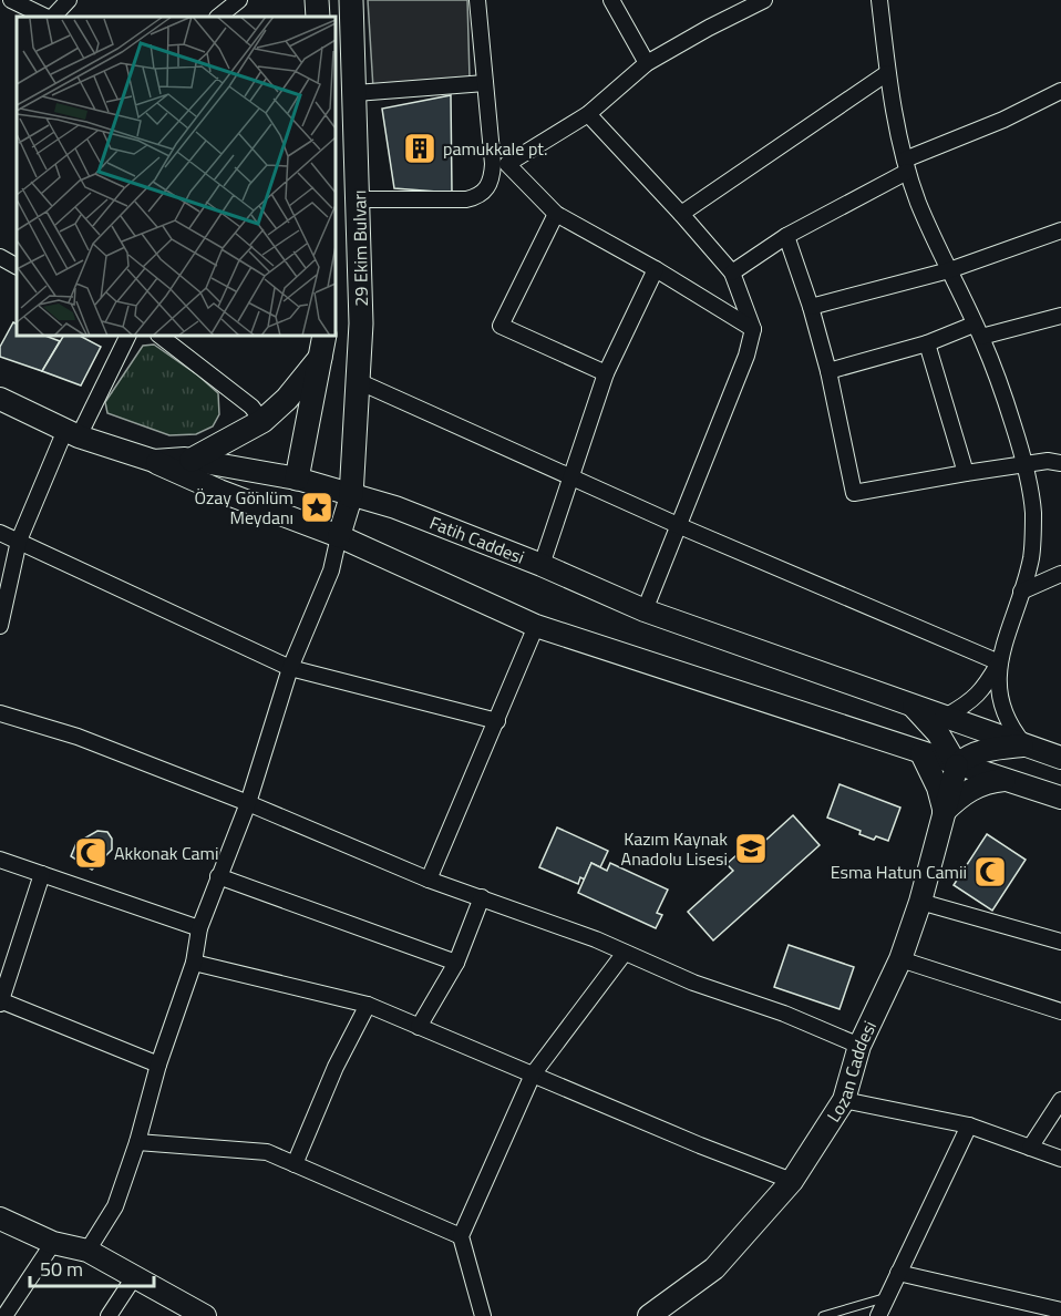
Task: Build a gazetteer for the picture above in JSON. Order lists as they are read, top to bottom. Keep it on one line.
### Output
{"streets":{"main road":["29 Ekim Bulvarı","Fatih Caddesi","Lozan Caddesi"]},"crossings":[["29 Ekim Bulvarı","Fatih Caddesi"]],"places":{"building":["pamukkale pt."],"place":["Özay Gönlüm Meydanı"],"school or university":["Kazım Kaynak Anadolu Lisesi"],"mosque":["Akkonak Cami","Esma Hatun Camii"]},"scale_bar":"50 m"}
